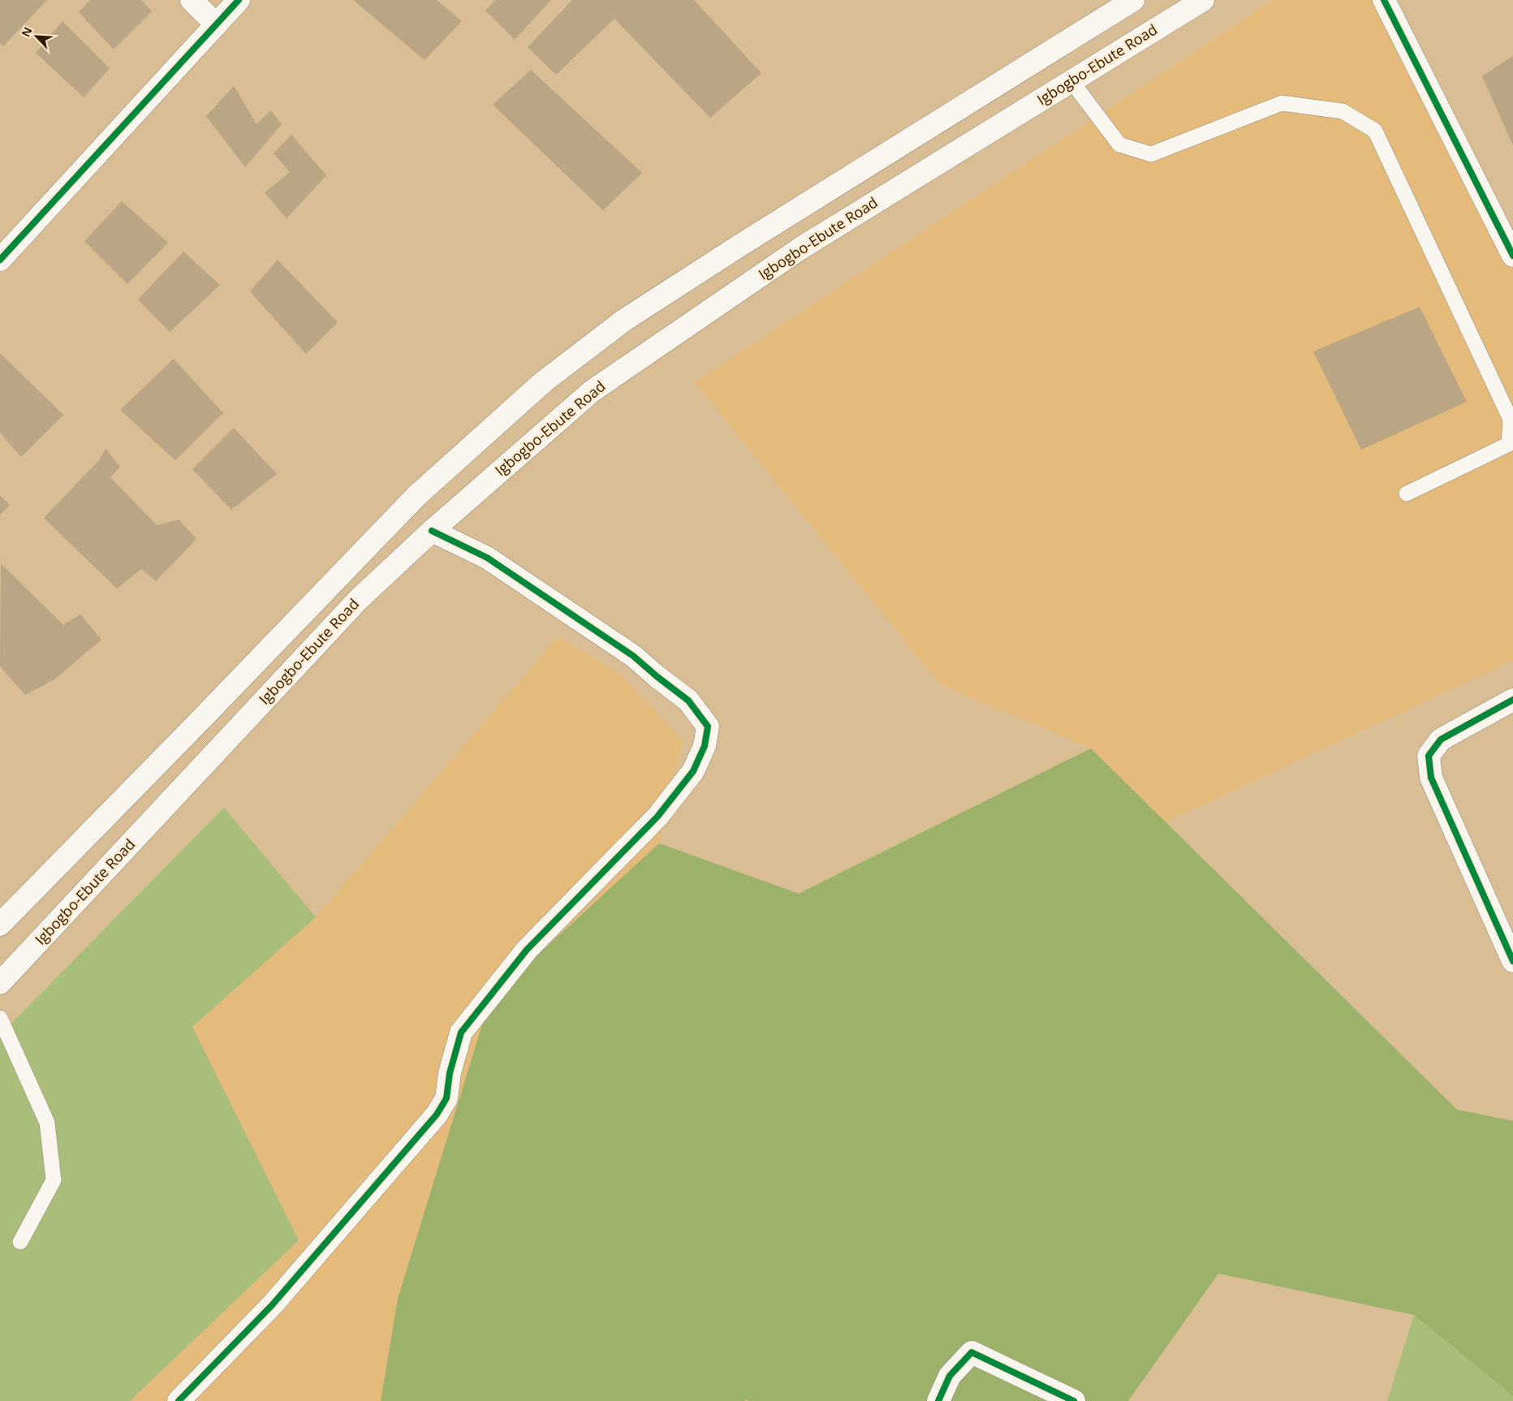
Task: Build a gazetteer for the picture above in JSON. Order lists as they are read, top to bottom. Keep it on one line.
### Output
{"streets":{"main road":["Igbogbo-Ebute Road"]},"north":"top left"}
